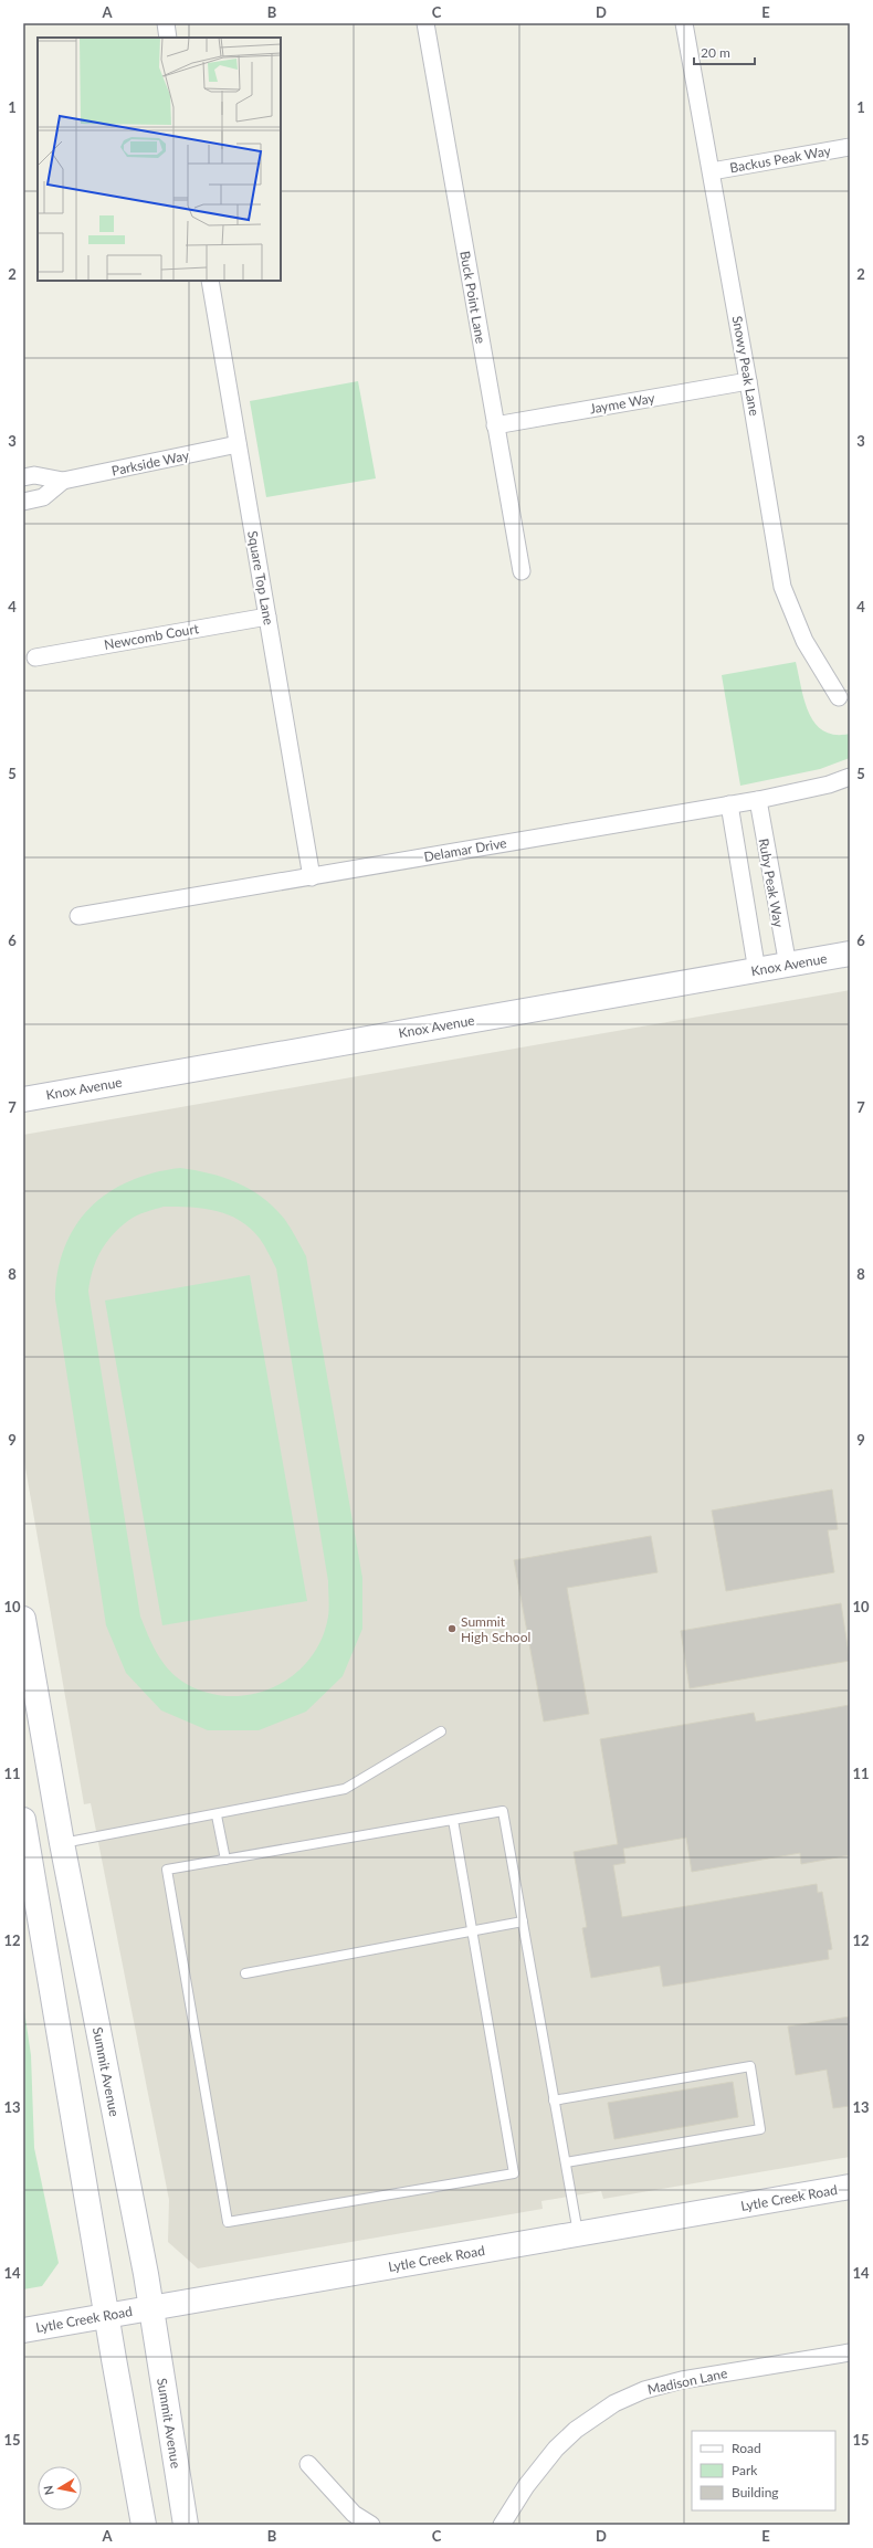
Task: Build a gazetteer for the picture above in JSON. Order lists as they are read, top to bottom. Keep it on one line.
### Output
{"streets":{"street":["Backus Peak Way","Buck Point Lane","Snowy Peak Lane","Jayme Way","Parkside Way","Square Top Lane","Newcomb Court","Delamar Drive","Ruby Peak Way","Knox Avenue","Summit Avenue","Lytle Creek Road","Madison Lane"]},"crossings":[["Backus Peak Way","Snowy Peak Lane"],["Buck Point Lane","Jayme Way"],["Snowy Peak Lane","Jayme Way"],["Parkside Way","Square Top Lane"],["Square Top Lane","Newcomb Court"],["Square Top Lane","Delamar Drive"],["Delamar Drive","Ruby Peak Way"],["Ruby Peak Way","Knox Avenue"],["Summit Avenue","Lytle Creek Road"]],"places":["Summit High School"],"legend":["Road","Park","Building"],"scale_bar":"20 m","north":"left","grid":{"columns":["A","B","C","D","E"],"rows":["1","2","3","4","5","6","7","8","9","10","11","12","13","14","15"]}}
